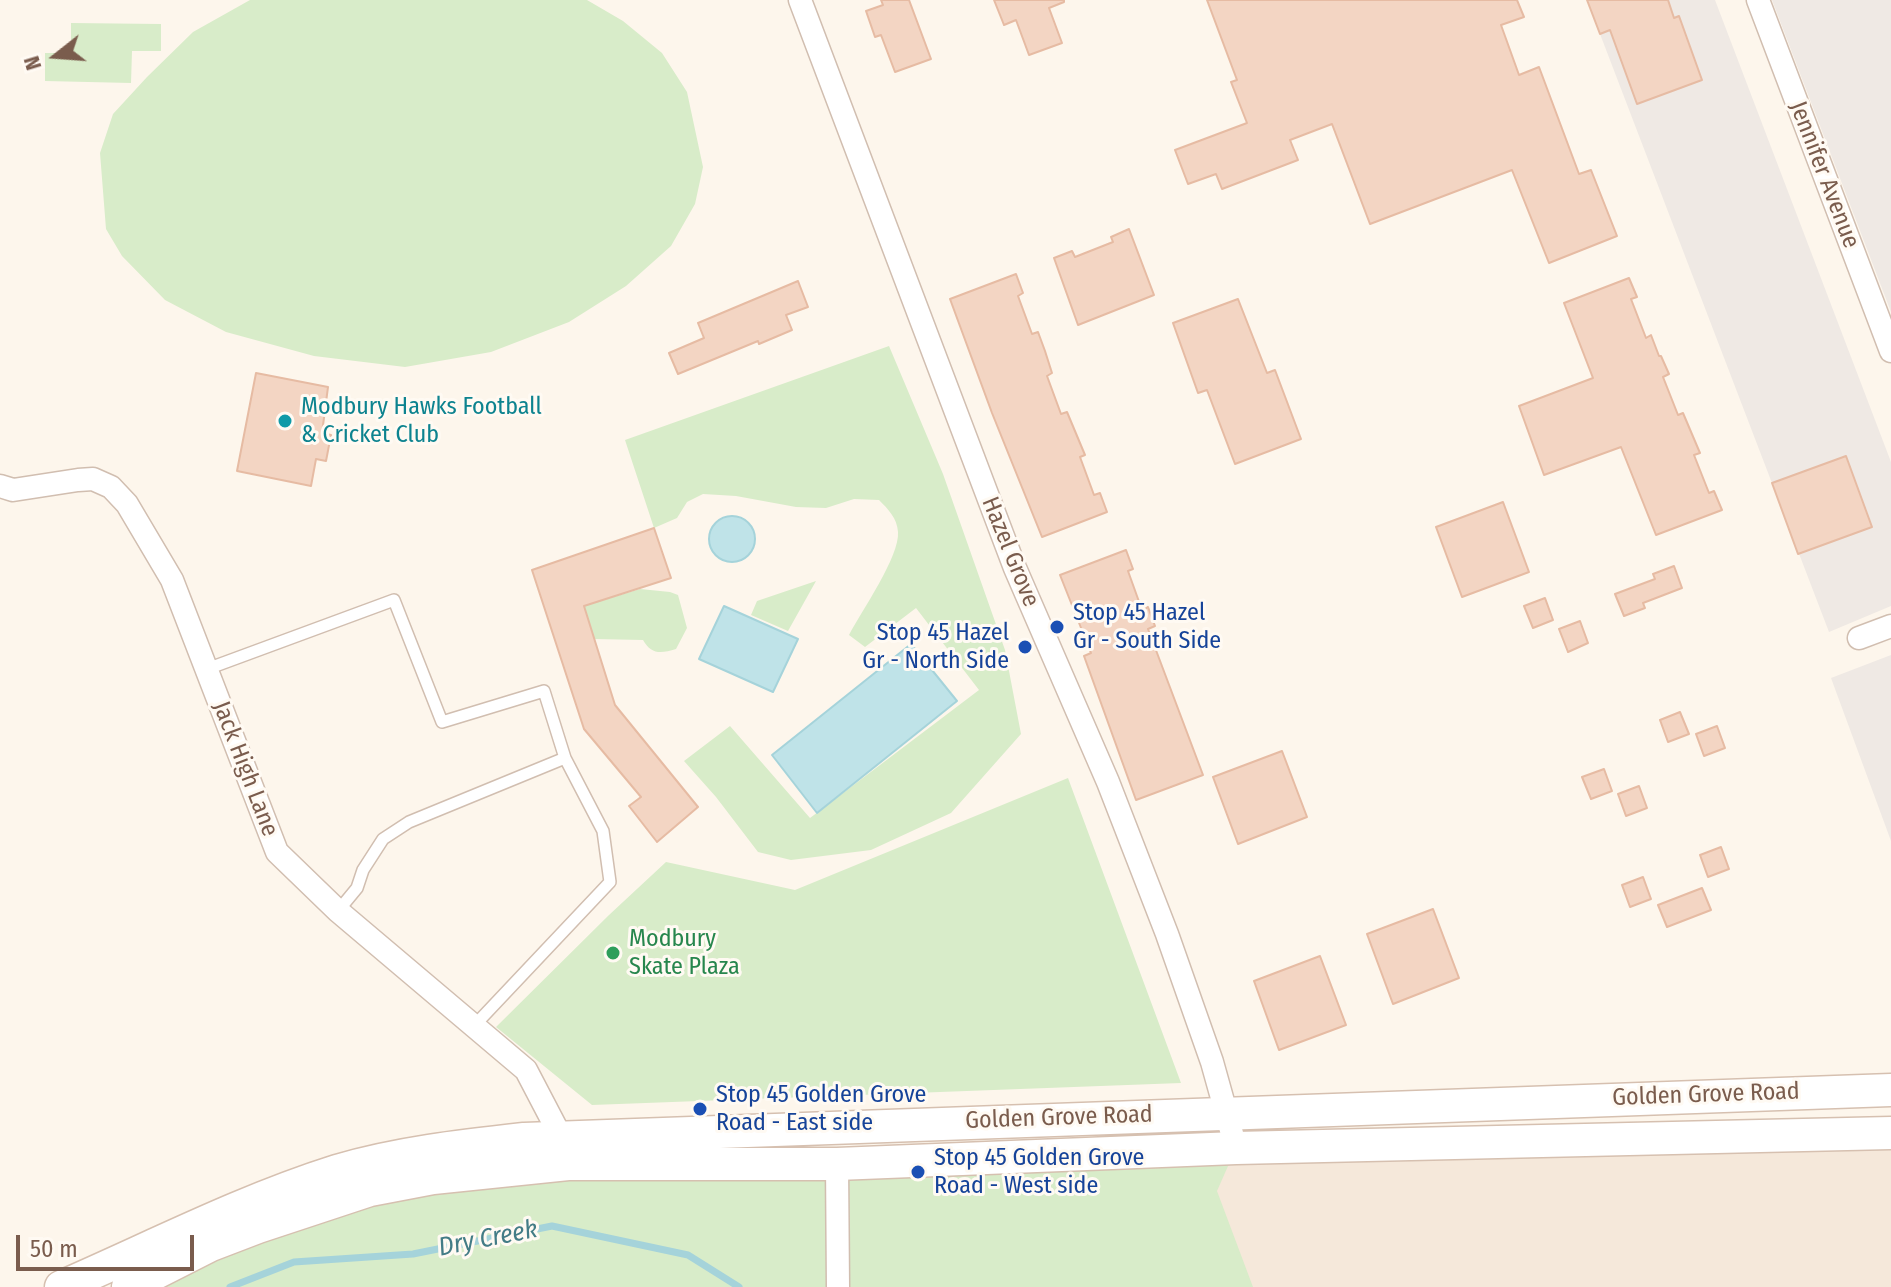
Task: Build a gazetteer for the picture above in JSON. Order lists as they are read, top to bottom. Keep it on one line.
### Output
{"streets":{"main road":["Golden Grove Road"],"street":["Jennifer Avenue","Hazel Grove","Jack High Lane"]},"crossings":[["Hazel Grove","Golden Grove Road"],["Jack High Lane","Golden Grove Road"]],"water":["Dry Creek"],"places":["Modbury Hawks Football & Cricket Club","Stop 45 Hazel Gr - South Side","Stop 45 Hazel Gr - North Side","Modbury Skate Plaza","Stop 45 Golden Grove Road - East side","Stop 45 Golden Grove Road - West side"],"scale_bar":"50 m","north":"left"}
